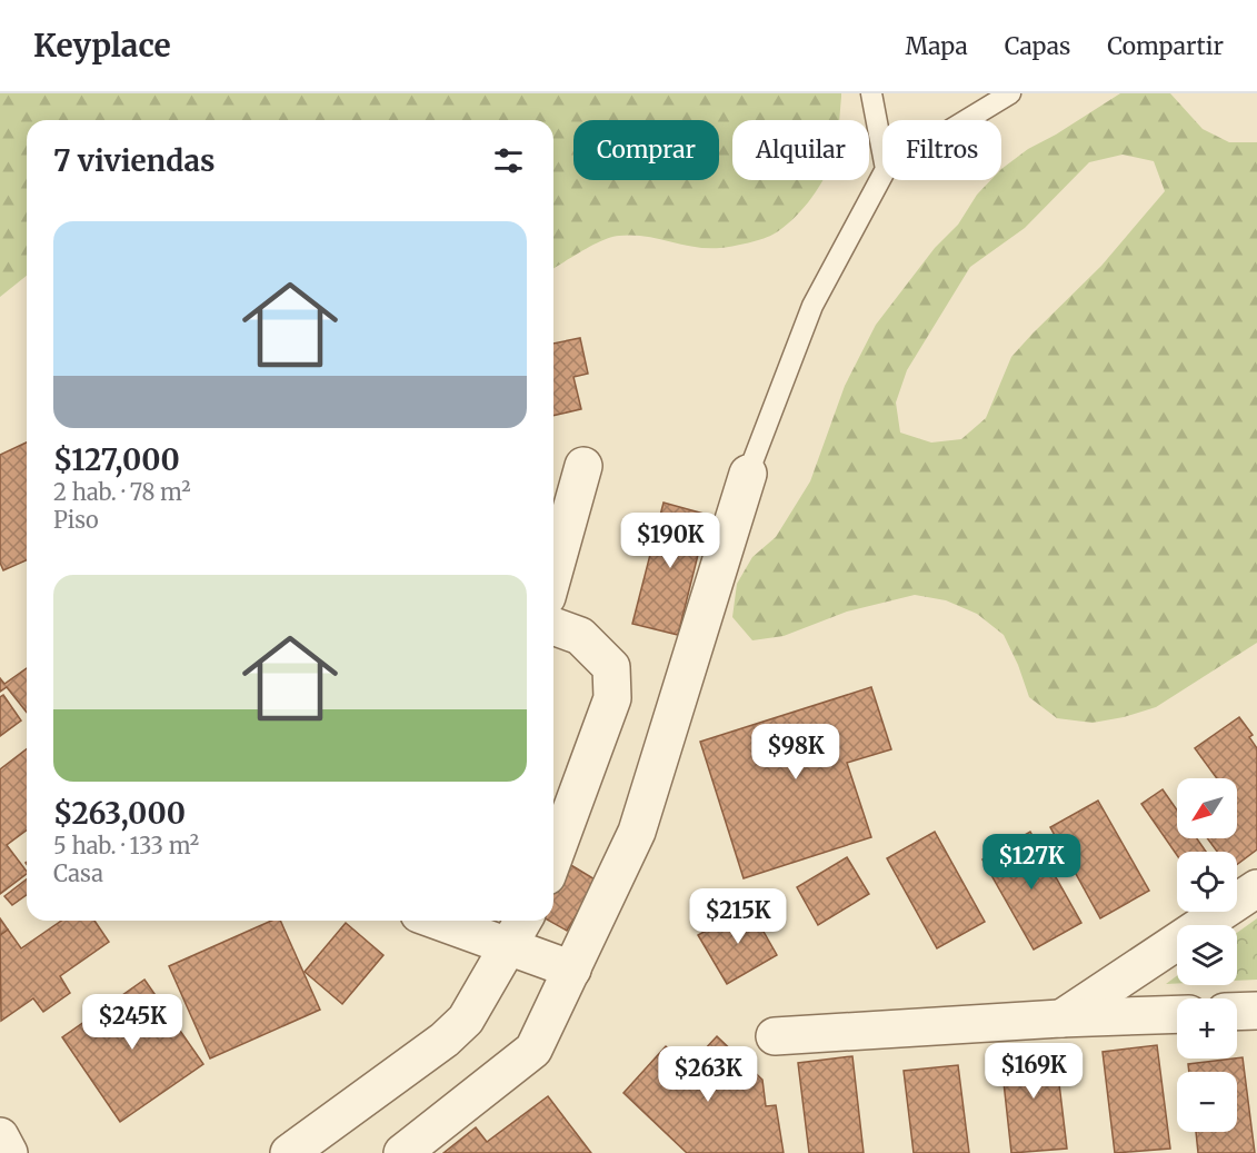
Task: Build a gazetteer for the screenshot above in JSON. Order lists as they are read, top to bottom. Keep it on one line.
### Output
{"north":"bottom left","page":{"header":"Keyplace","nav":["Mapa","Capas","Compartir"],"chip":["Comprar","Alquilar","Filtros"],"heading":"7 viviendas","list":[{"name":"$127,000","note":"2 hab. · 78 m² · Piso"},{"name":"$263,000","note":"5 hab. · 133 m² · Casa"}],"price":["$190K","$98K","$127K","$215K","$245K","$169K","$263K"],"map_buttons":["+","−"]}}
